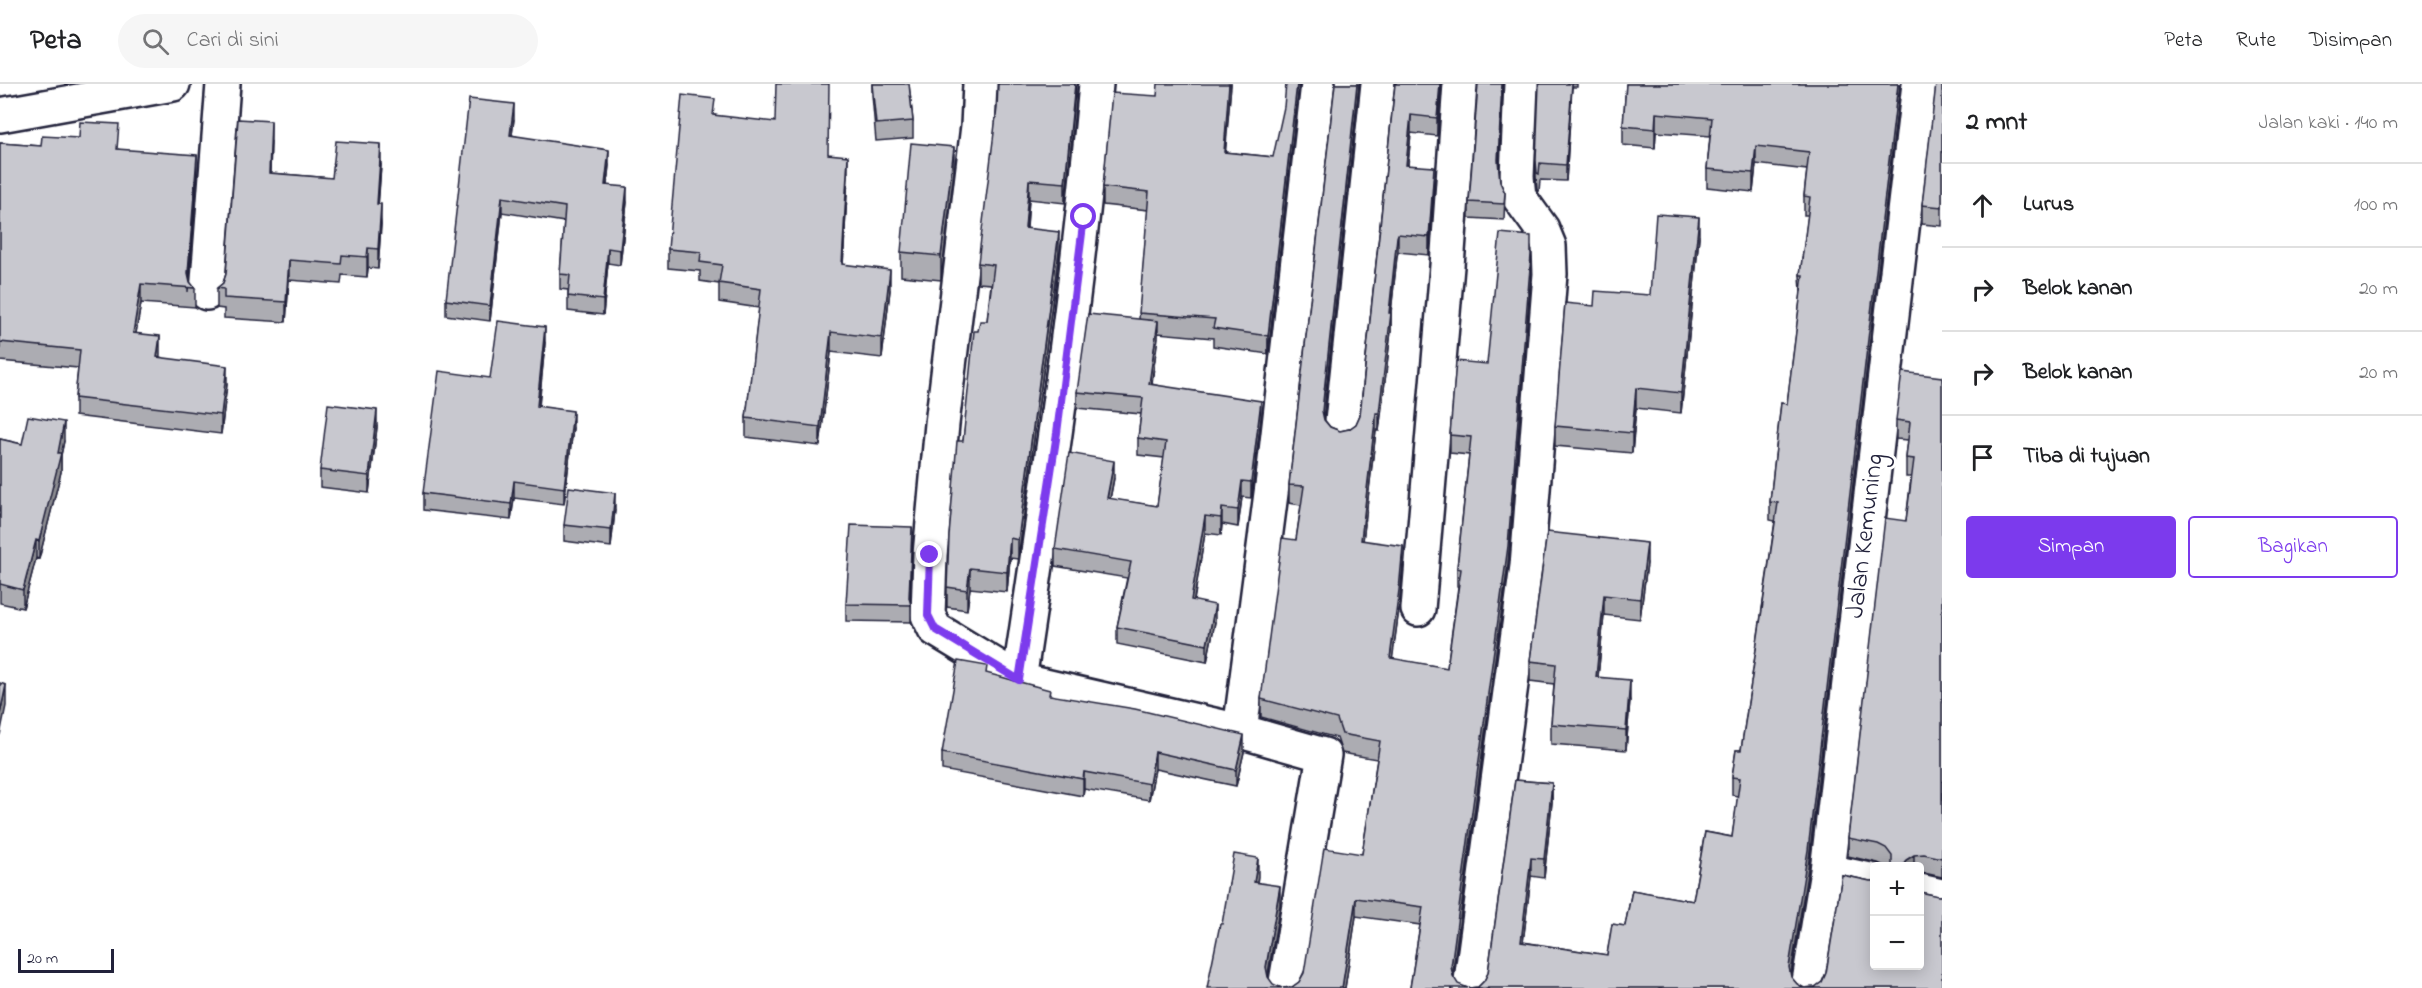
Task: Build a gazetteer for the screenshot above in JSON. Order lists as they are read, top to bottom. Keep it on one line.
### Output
{"streets":{"street":["Jalan Kemuning"]},"scale_bar":"20 m","page":{"header":"Peta","search":"Cari di sini","nav":["Peta","Rute","Disimpan"],"heading":["2 mnt","Jalan kaki · 140 m"],"list":[["Lurus","100 m"],["Belok kanan","20 m"],["Belok kanan","20 m"],"Tiba di tujuan"],"buttons":["Simpan","Bagikan"],"map_buttons":["+","−"],"scale":"20 m"}}
